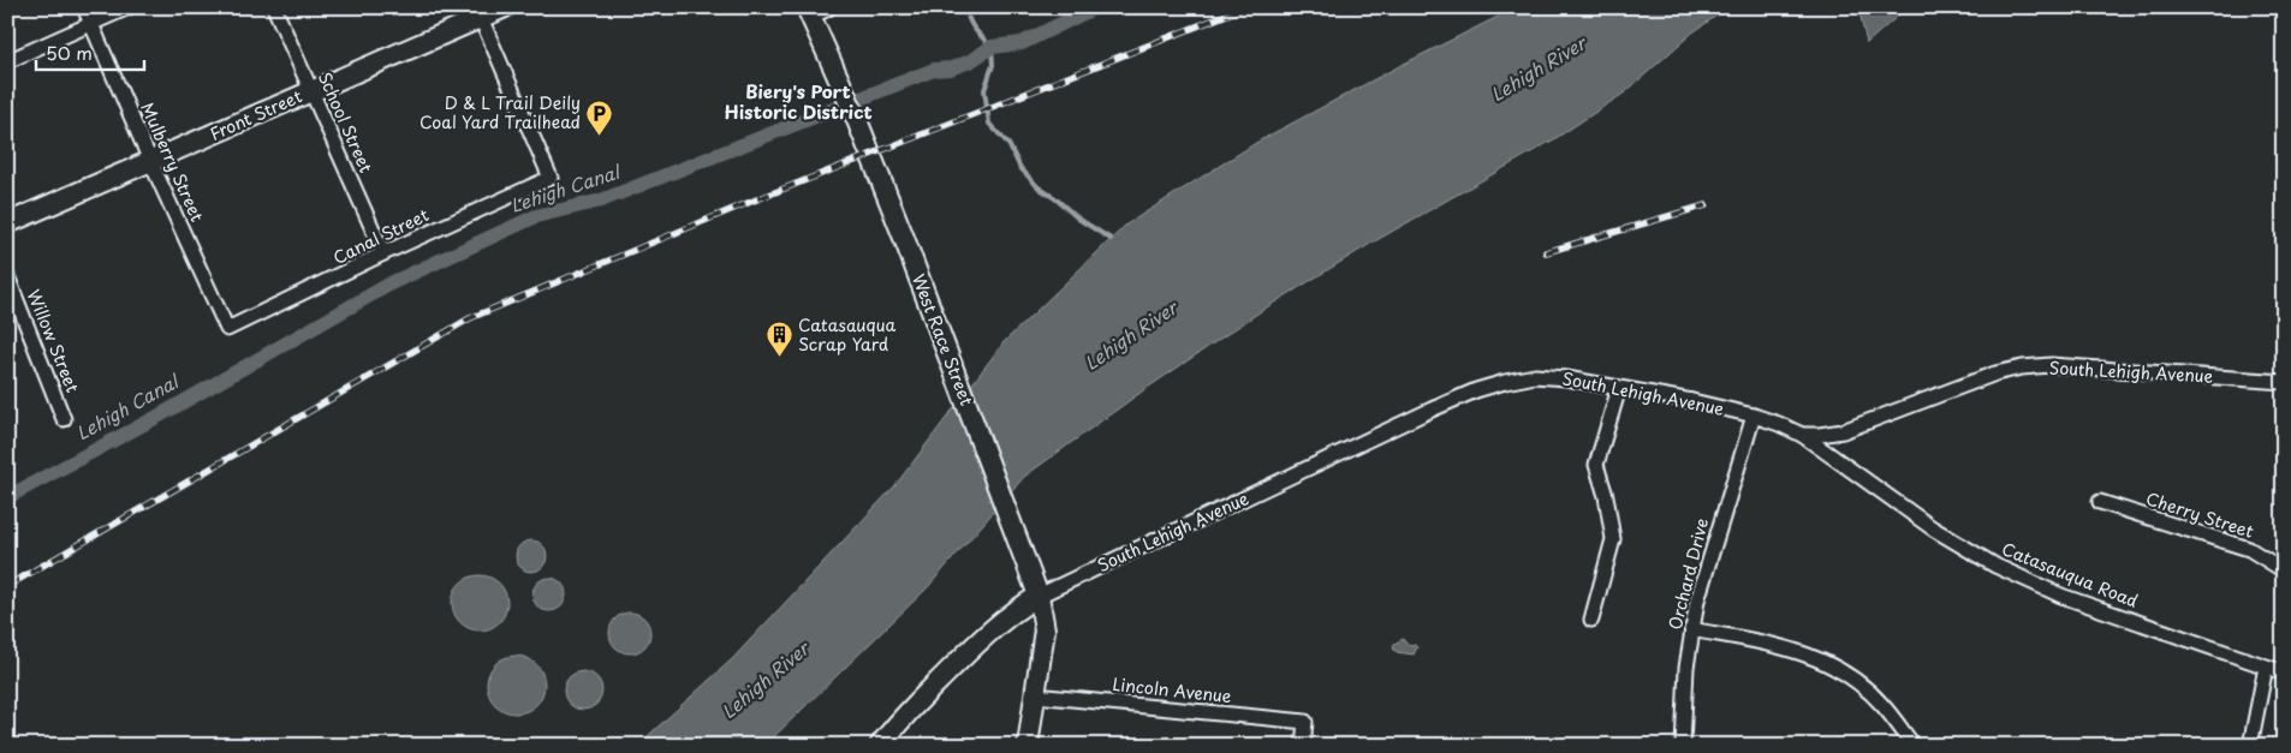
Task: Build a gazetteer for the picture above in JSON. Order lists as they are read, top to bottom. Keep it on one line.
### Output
{"streets":{"main road":["Front Street","West Race Street","South Lehigh Avenue"],"street":["School Street","Mulberry Street","Canal Street","Willow Street","Cherry Street","Orchard Drive","Catasauqua Road","Lincoln Avenue"]},"crossings":[["Front Street","School Street"],["Front Street","Mulberry Street"],["Front Street","Canal Street"],["School Street","Canal Street"],["Mulberry Street","Canal Street"],["West Race Street","South Lehigh Avenue"],["West Race Street","Lincoln Avenue"],["South Lehigh Avenue","Orchard Drive"],["South Lehigh Avenue","Catasauqua Road"]],"districts":["Biery's Port Historic District"],"water":["Lehigh River","Lehigh Canal"],"places":{"parking":["D & L Trail Deily Coal Yard Trailhead"],"building":["Catasauqua Scrap Yard"]},"scale_bar":"50 m"}
